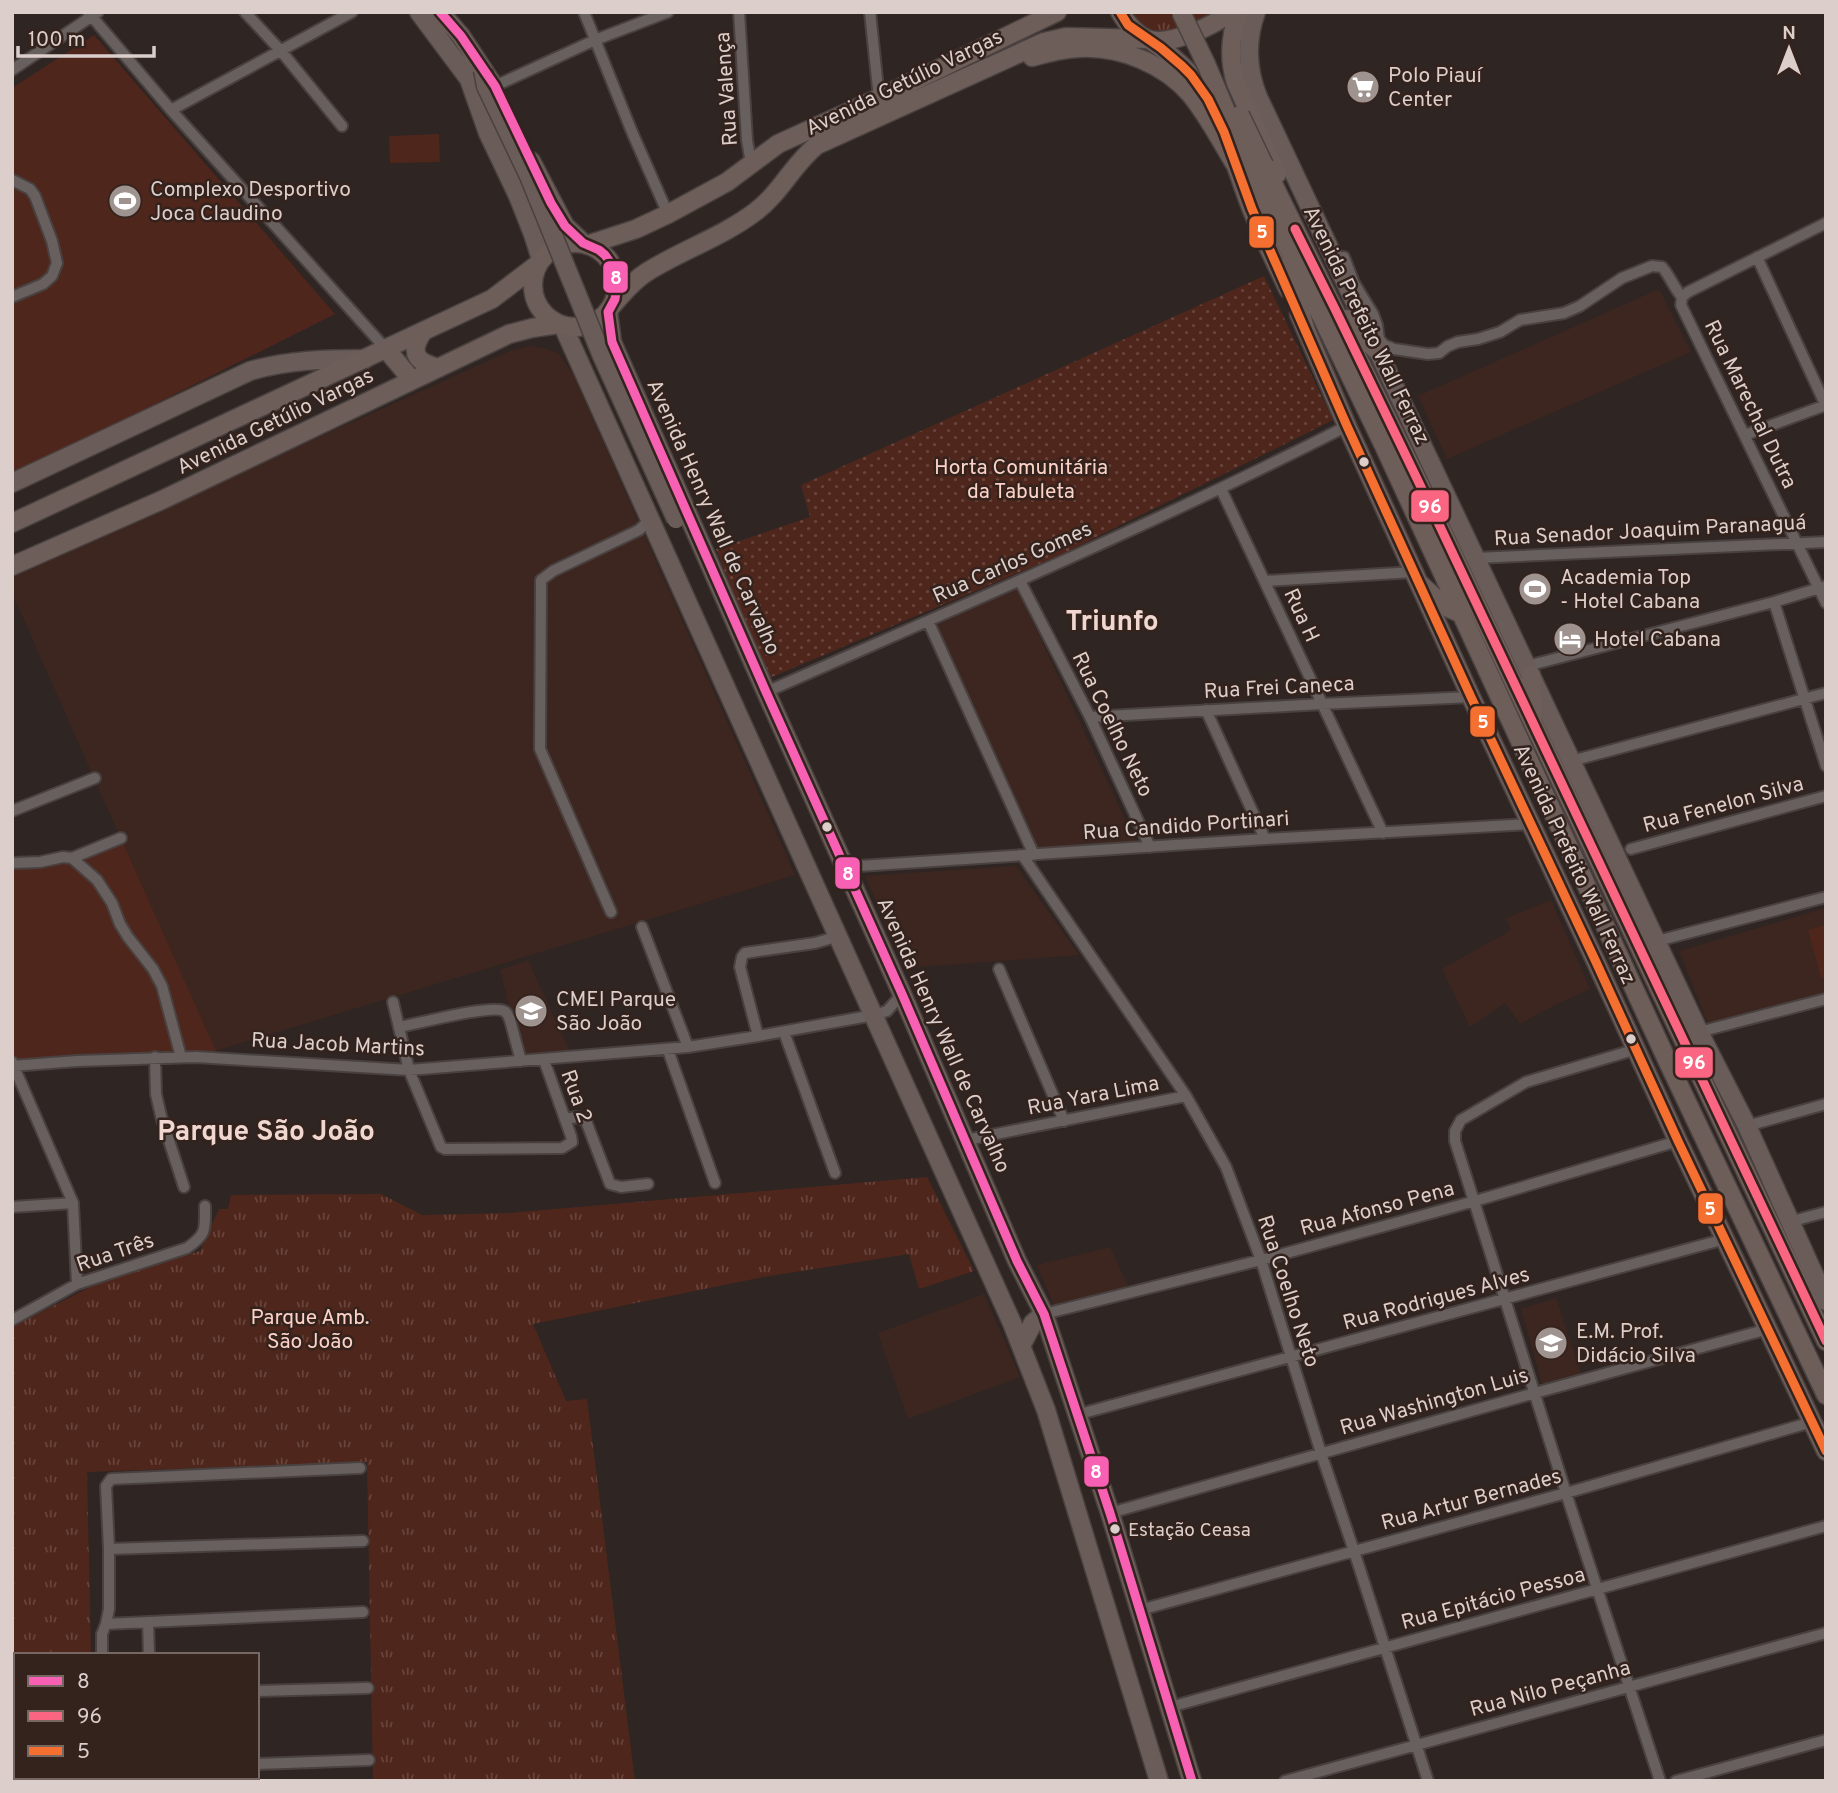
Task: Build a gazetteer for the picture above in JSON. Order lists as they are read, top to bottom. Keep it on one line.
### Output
{"streets":{"highway":["Avenida Getúlio Vargas","Avenida Prefeito Wall Ferraz","Avenida Henry Wall de Carvalho"],"street":["Rua Valença","Rua Marechal Dutra","Rua Senador Joaquim Paranaguá","Rua Carlos Gomes","Rua H","Rua Frei Caneca","Rua Coelho Neto","Rua Fenelon Silva","Rua Candido Portinari","Rua Jacob Martins","Rua Yara Lima","Rua 2","Rua Afonso Pena","Rua Três","Rua Rodrigues Alves","Rua Washington Luis","Rua Artur Bernades","Rua Epitácio Pessoa","Rua Nilo Peçanha"]},"crossings":[["Avenida Getúlio Vargas","Rua Valença"],["Avenida Getúlio Vargas","Avenida Prefeito Wall Ferraz"],["Avenida Getúlio Vargas","Avenida Henry Wall de Carvalho"],["Avenida Prefeito Wall Ferraz","Rua Marechal Dutra"],["Avenida Prefeito Wall Ferraz","Rua Senador Joaquim Paranaguá"],["Avenida Prefeito Wall Ferraz","Rua Carlos Gomes"],["Avenida Prefeito Wall Ferraz","Rua Frei Caneca"],["Avenida Prefeito Wall Ferraz","Rua Candido Portinari"],["Avenida Prefeito Wall Ferraz","Rua Afonso Pena"],["Avenida Prefeito Wall Ferraz","Rua Rodrigues Alves"],["Avenida Prefeito Wall Ferraz","Rua Washington Luis"],["Avenida Prefeito Wall Ferraz","Rua Artur Bernades"],["Rua Marechal Dutra","Rua Senador Joaquim Paranaguá"],["Avenida Henry Wall de Carvalho","Rua Carlos Gomes"],["Avenida Henry Wall de Carvalho","Rua Candido Portinari"],["Avenida Henry Wall de Carvalho","Rua Jacob Martins"],["Avenida Henry Wall de Carvalho","Rua Yara Lima"],["Avenida Henry Wall de Carvalho","Rua Afonso Pena"],["Avenida Henry Wall de Carvalho","Rua Rodrigues Alves"],["Avenida Henry Wall de Carvalho","Rua Washington Luis"],["Avenida Henry Wall de Carvalho","Rua Artur Bernades"],["Avenida Henry Wall de Carvalho","Rua Epitácio Pessoa"],["Rua Carlos Gomes","Rua H"],["Rua Carlos Gomes","Rua Coelho Neto"],["Rua H","Rua Frei Caneca"],["Rua H","Rua Candido Portinari"],["Rua Frei Caneca","Rua Coelho Neto"],["Rua Coelho Neto","Rua Candido Portinari"],["Rua Coelho Neto","Rua Yara Lima"],["Rua Coelho Neto","Rua Afonso Pena"],["Rua Coelho Neto","Rua Rodrigues Alves"],["Rua Coelho Neto","Rua Washington Luis"],["Rua Coelho Neto","Rua Artur Bernades"],["Rua Coelho Neto","Rua Epitácio Pessoa"],["Rua Coelho Neto","Rua Nilo Peçanha"],["Rua Jacob Martins","Rua 2"]],"districts":["Triunfo","Parque São João"],"parks":["Horta Comunitária da Tabuleta","Parque Amb. São João"],"places":{"supermarket":["Polo Piauí Center"],"sports":["Complexo Desportivo Joca Claudino","Academia Top - Hotel Cabana"],"hotel":["Hotel Cabana"],"school or university":["CMEI Parque São João","E.M. Prof. Didácio Silva"],"other":["Estação Ceasa"]},"lines":["transit line 8","transit line 5","transit line 96"],"legend":["8","96","5"],"scale_bar":"100 m","north":"top"}
